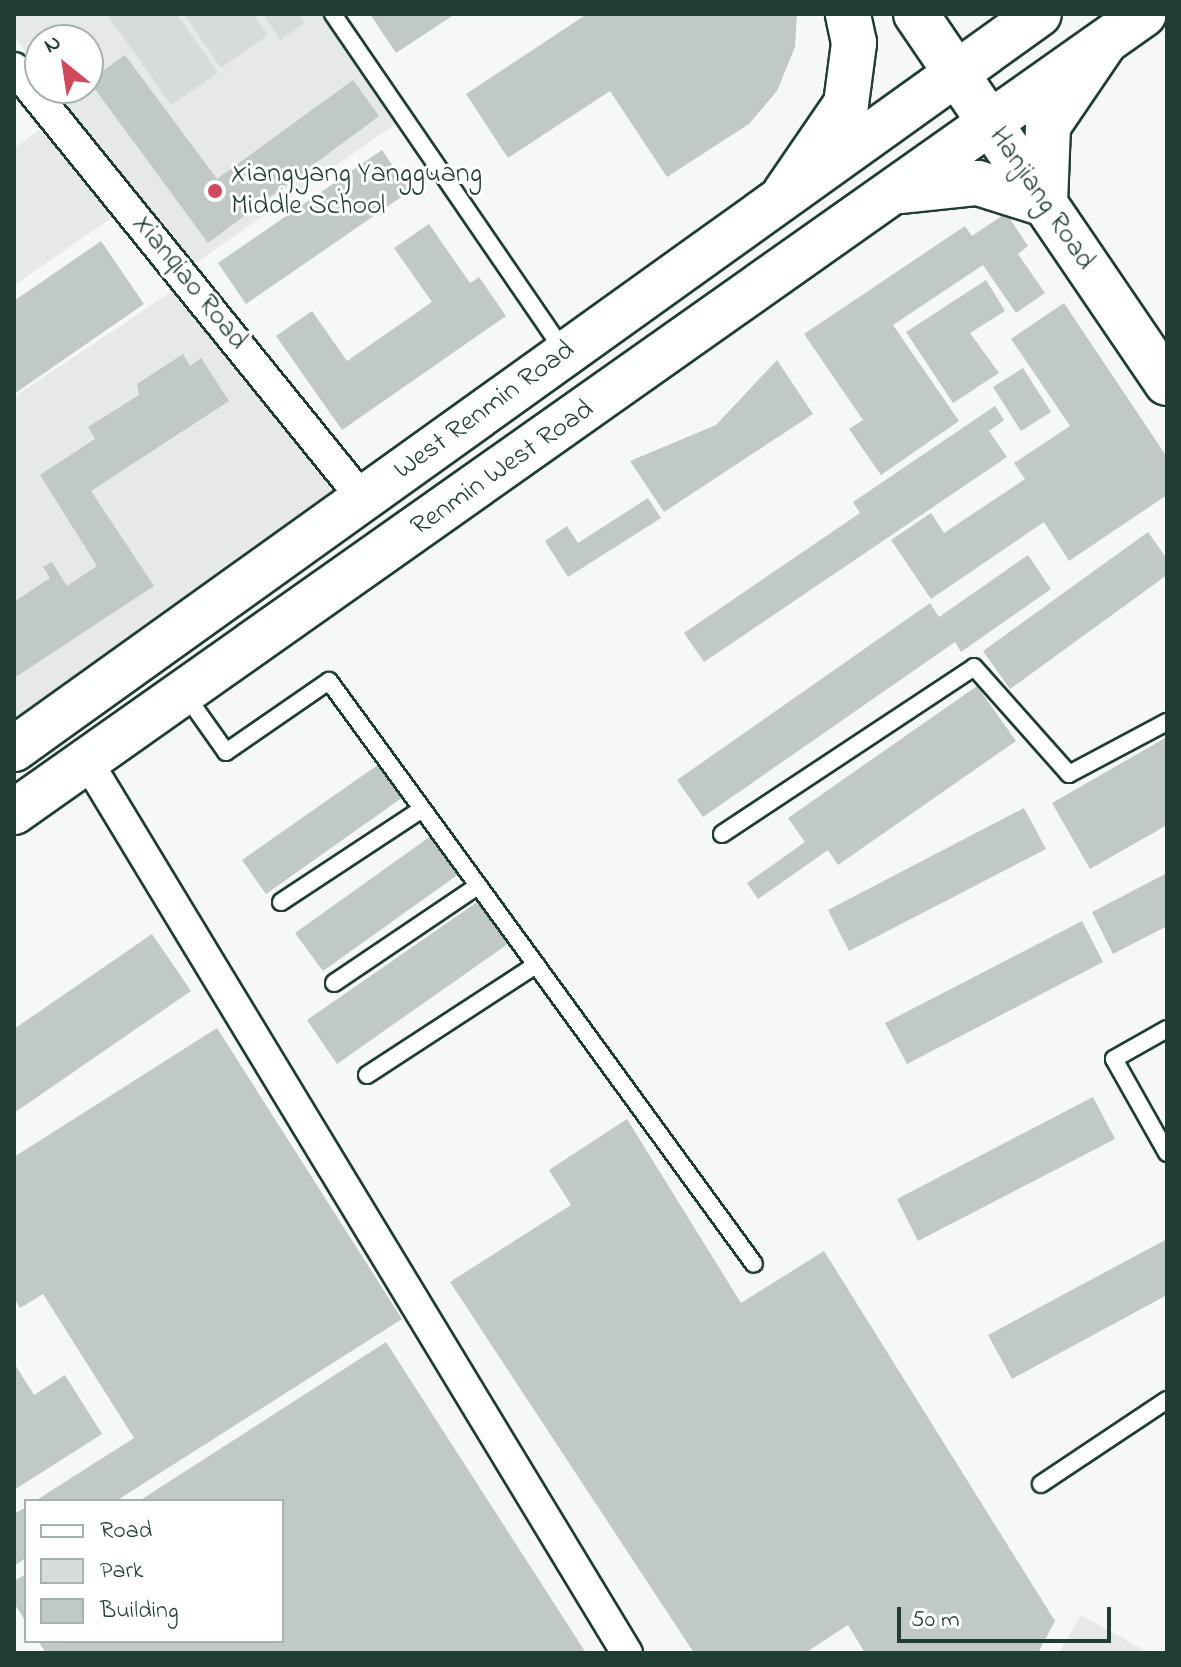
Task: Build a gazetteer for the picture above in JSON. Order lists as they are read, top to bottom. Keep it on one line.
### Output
{"streets":{"main road":["Hanjiang Road","West Renmin Road","Renmin West Road"],"street":["Xianqiao Road"]},"crossings":[["Hanjiang Road","West Renmin Road"],["Hanjiang Road","Renmin West Road"],["Xianqiao Road","West Renmin Road"]],"places":["Xiangyang Yangguang Middle School"],"legend":["Road","Park","Building"],"scale_bar":"50 m","north":"top left"}
